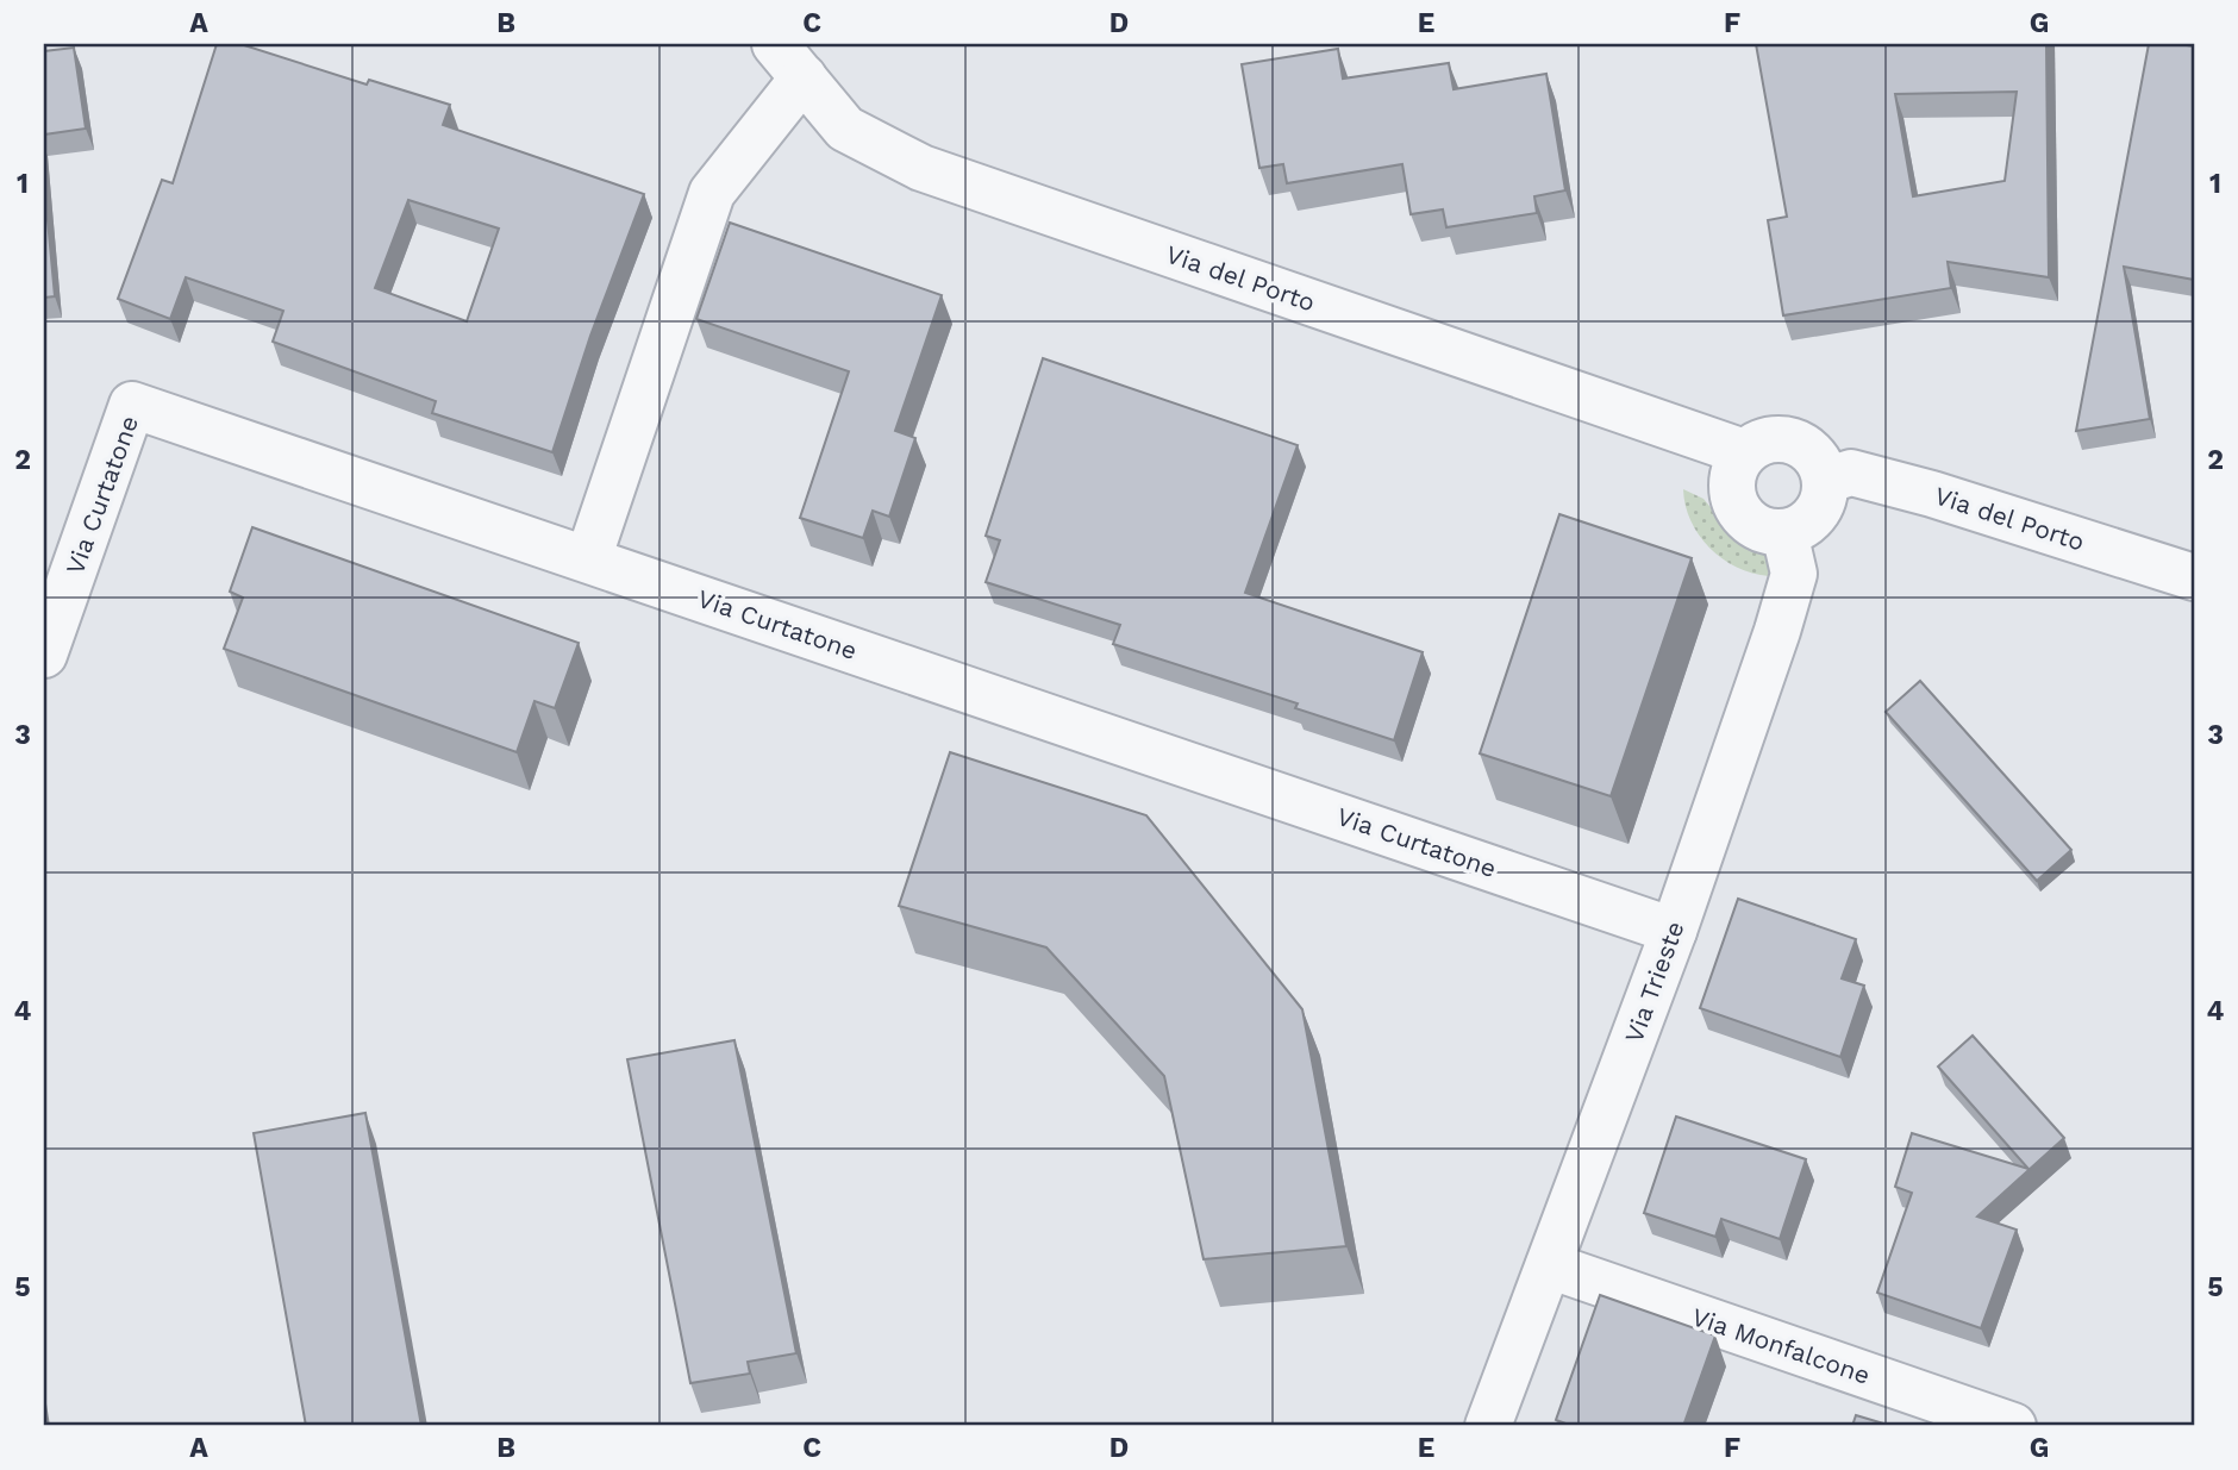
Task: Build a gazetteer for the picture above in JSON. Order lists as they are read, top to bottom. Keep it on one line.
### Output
{"streets":{"street":["Via del Porto","Via Curtatone","Via Trieste","Via Monfalcone"]},"crossings":[["Via del Porto","Via Trieste"],["Via Curtatone","Via Trieste"],["Via Trieste","Via Monfalcone"]],"grid":{"columns":["A","B","C","D","E","F","G"],"rows":["1","2","3","4","5"]}}
